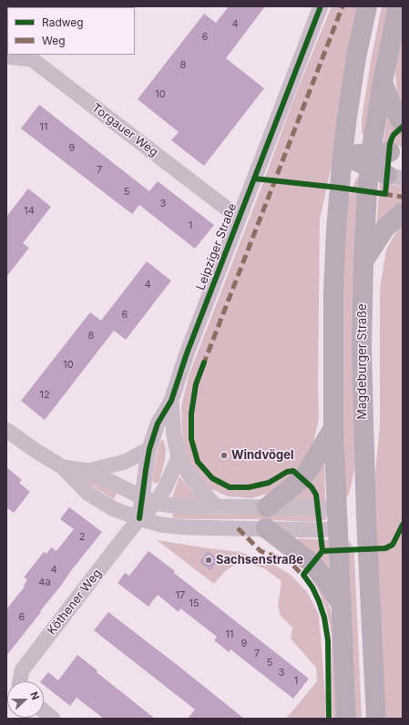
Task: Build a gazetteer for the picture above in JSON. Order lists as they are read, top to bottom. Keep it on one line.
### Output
{"streets":{"main road":["Magdeburger Straße"],"street":["Torgauer Weg","Leipziger Straße","Köthener Weg"]},"crossings":[["Torgauer Weg","Leipziger Straße"]],"places":["Windvögel","Sachsenstraße"],"house_numbers":["4","6","8","10","11","9","7","5","3","14","1","4","6","8","10","12","2","4","4a","17","15","6","11","9","7","5","3","1"],"legend":["Radweg","Weg"],"north":"right"}
